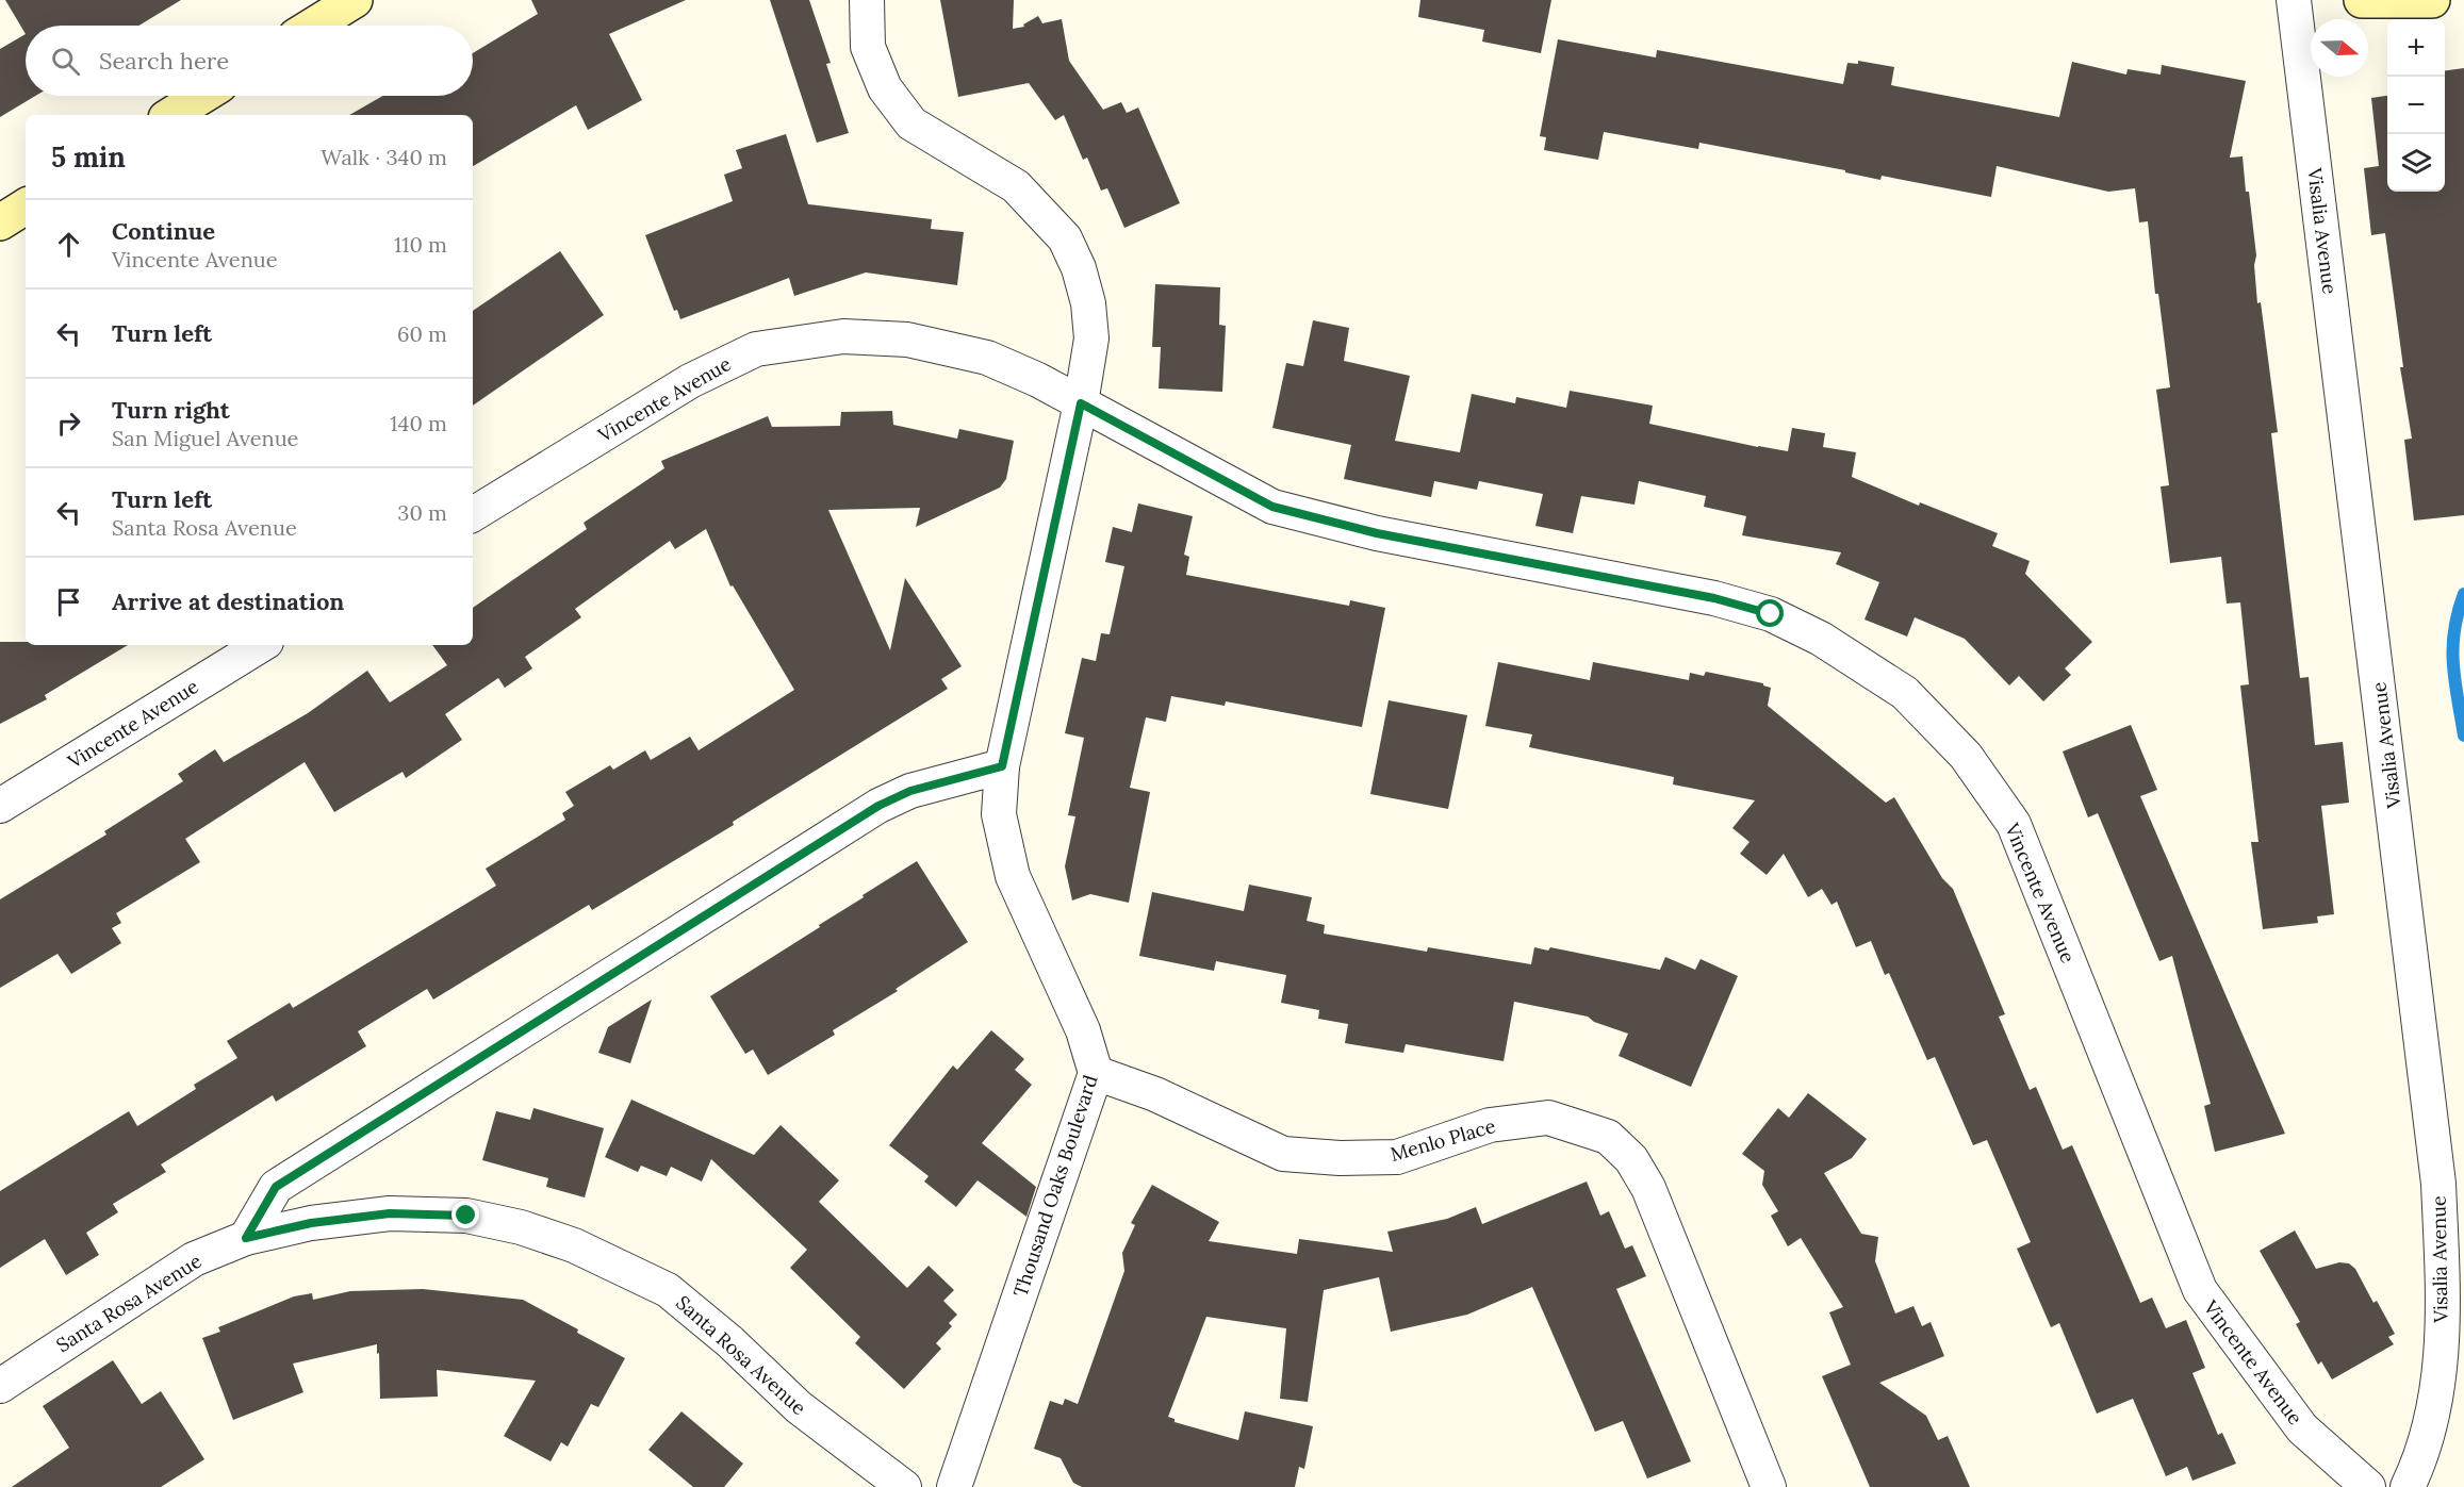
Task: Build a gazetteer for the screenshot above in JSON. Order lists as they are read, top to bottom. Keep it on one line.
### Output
{"streets":{"street":["Visalia Avenue","Vincente Avenue","Menlo Place","Thousand Oaks Boulevard","Santa Rosa Avenue"]},"crossings":[["Vincente Avenue","Thousand Oaks Boulevard"],["Menlo Place","Thousand Oaks Boulevard"]],"north":"right","page":{"map_buttons":["+","−"],"search":"Search here","heading":["5 min","Walk · 340 m"],"list":[["Continue","Vincente Avenue","110 m"],["Turn left","60 m"],["Turn right","San Miguel Avenue","140 m"],["Turn left","Santa Rosa Avenue","30 m"],"Arrive at destination"]}}
